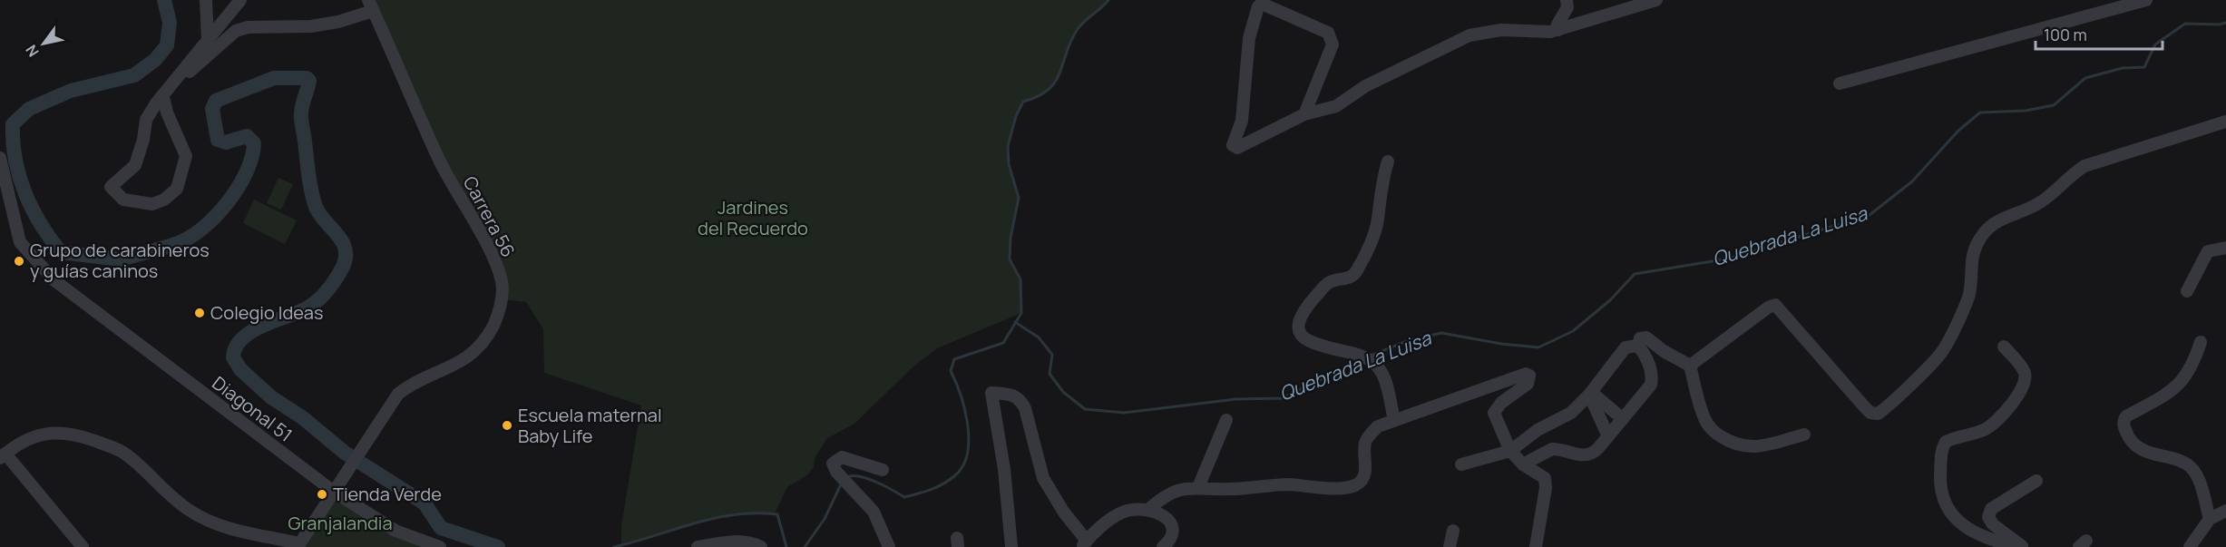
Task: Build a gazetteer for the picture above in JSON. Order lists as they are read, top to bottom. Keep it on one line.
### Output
{"streets":{"street":["Carrera 56","Diagonal 51"]},"crossings":[["Carrera 56","Diagonal 51"]],"water":["Quebrada La Luisa"],"parks":["Jardines del Recuerdo","Granjalandia"],"places":["Grupo de carabineros y guías caninos","Colegio Ideas","Escuela maternal Baby Life","Tienda Verde"],"scale_bar":"100 m","north":"bottom left"}
